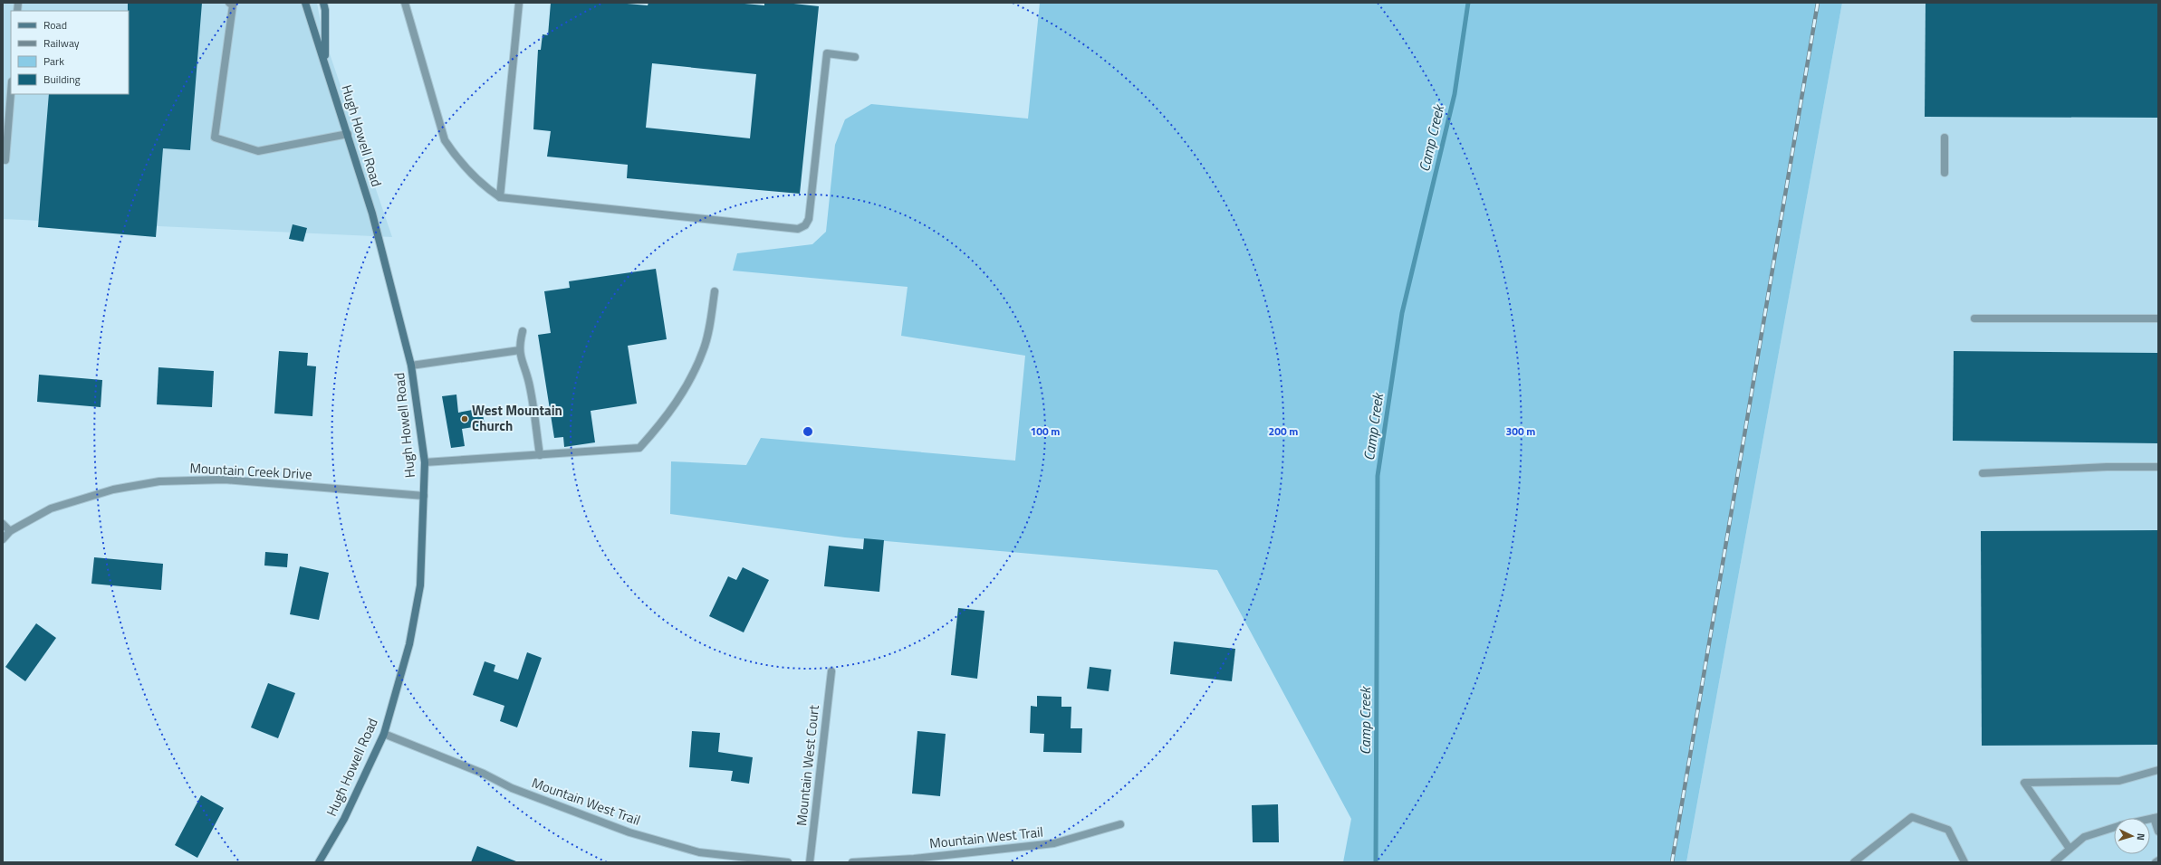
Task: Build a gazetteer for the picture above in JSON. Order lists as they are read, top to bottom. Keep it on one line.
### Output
{"streets":{"main road":["Hugh Howell Road"],"street":["Mountain Creek Drive","Mountain West Court","Mountain West Trail"]},"crossings":[["Hugh Howell Road","Mountain Creek Drive"],["Hugh Howell Road","Mountain West Trail"]],"water":["Camp Creek"],"places":["West Mountain Church"],"legend":["Road","Railway","Park","Building"],"north":"right","rings":["100 m","200 m","300 m"]}
